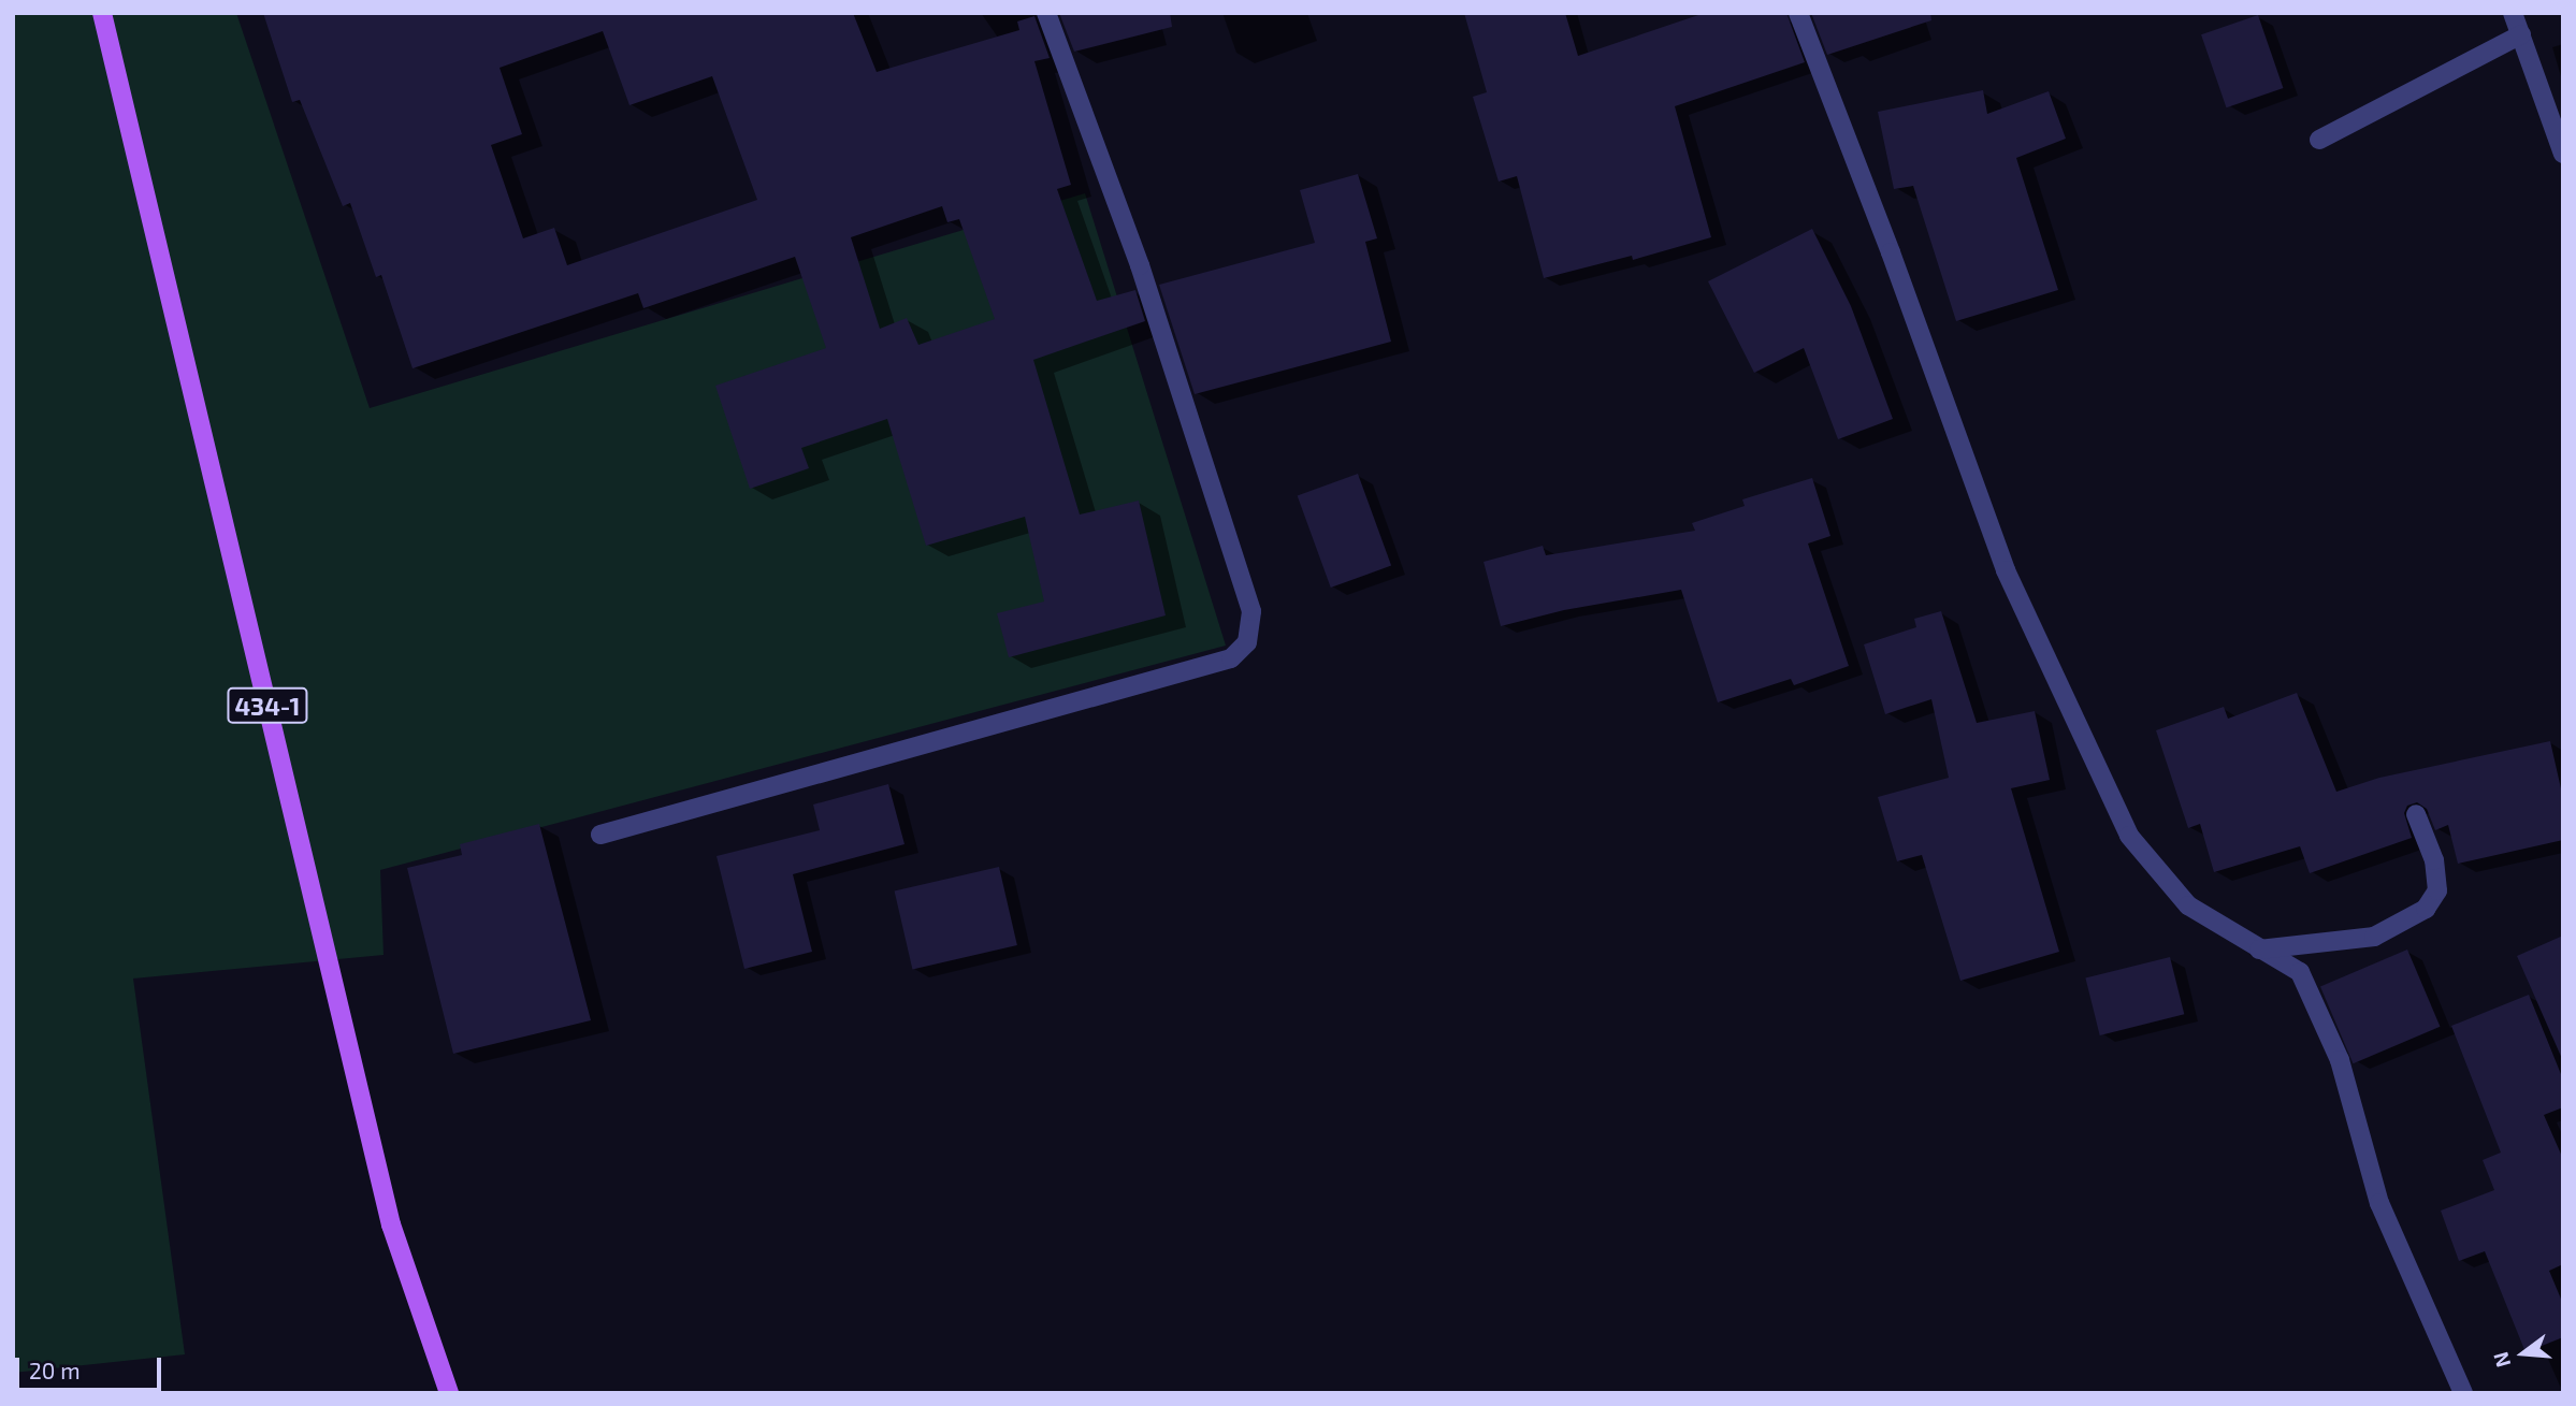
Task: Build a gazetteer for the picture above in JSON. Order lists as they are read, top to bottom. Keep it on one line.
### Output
{"streets":{"main road":["434-1"]},"scale_bar":"20 m","north":"left"}
